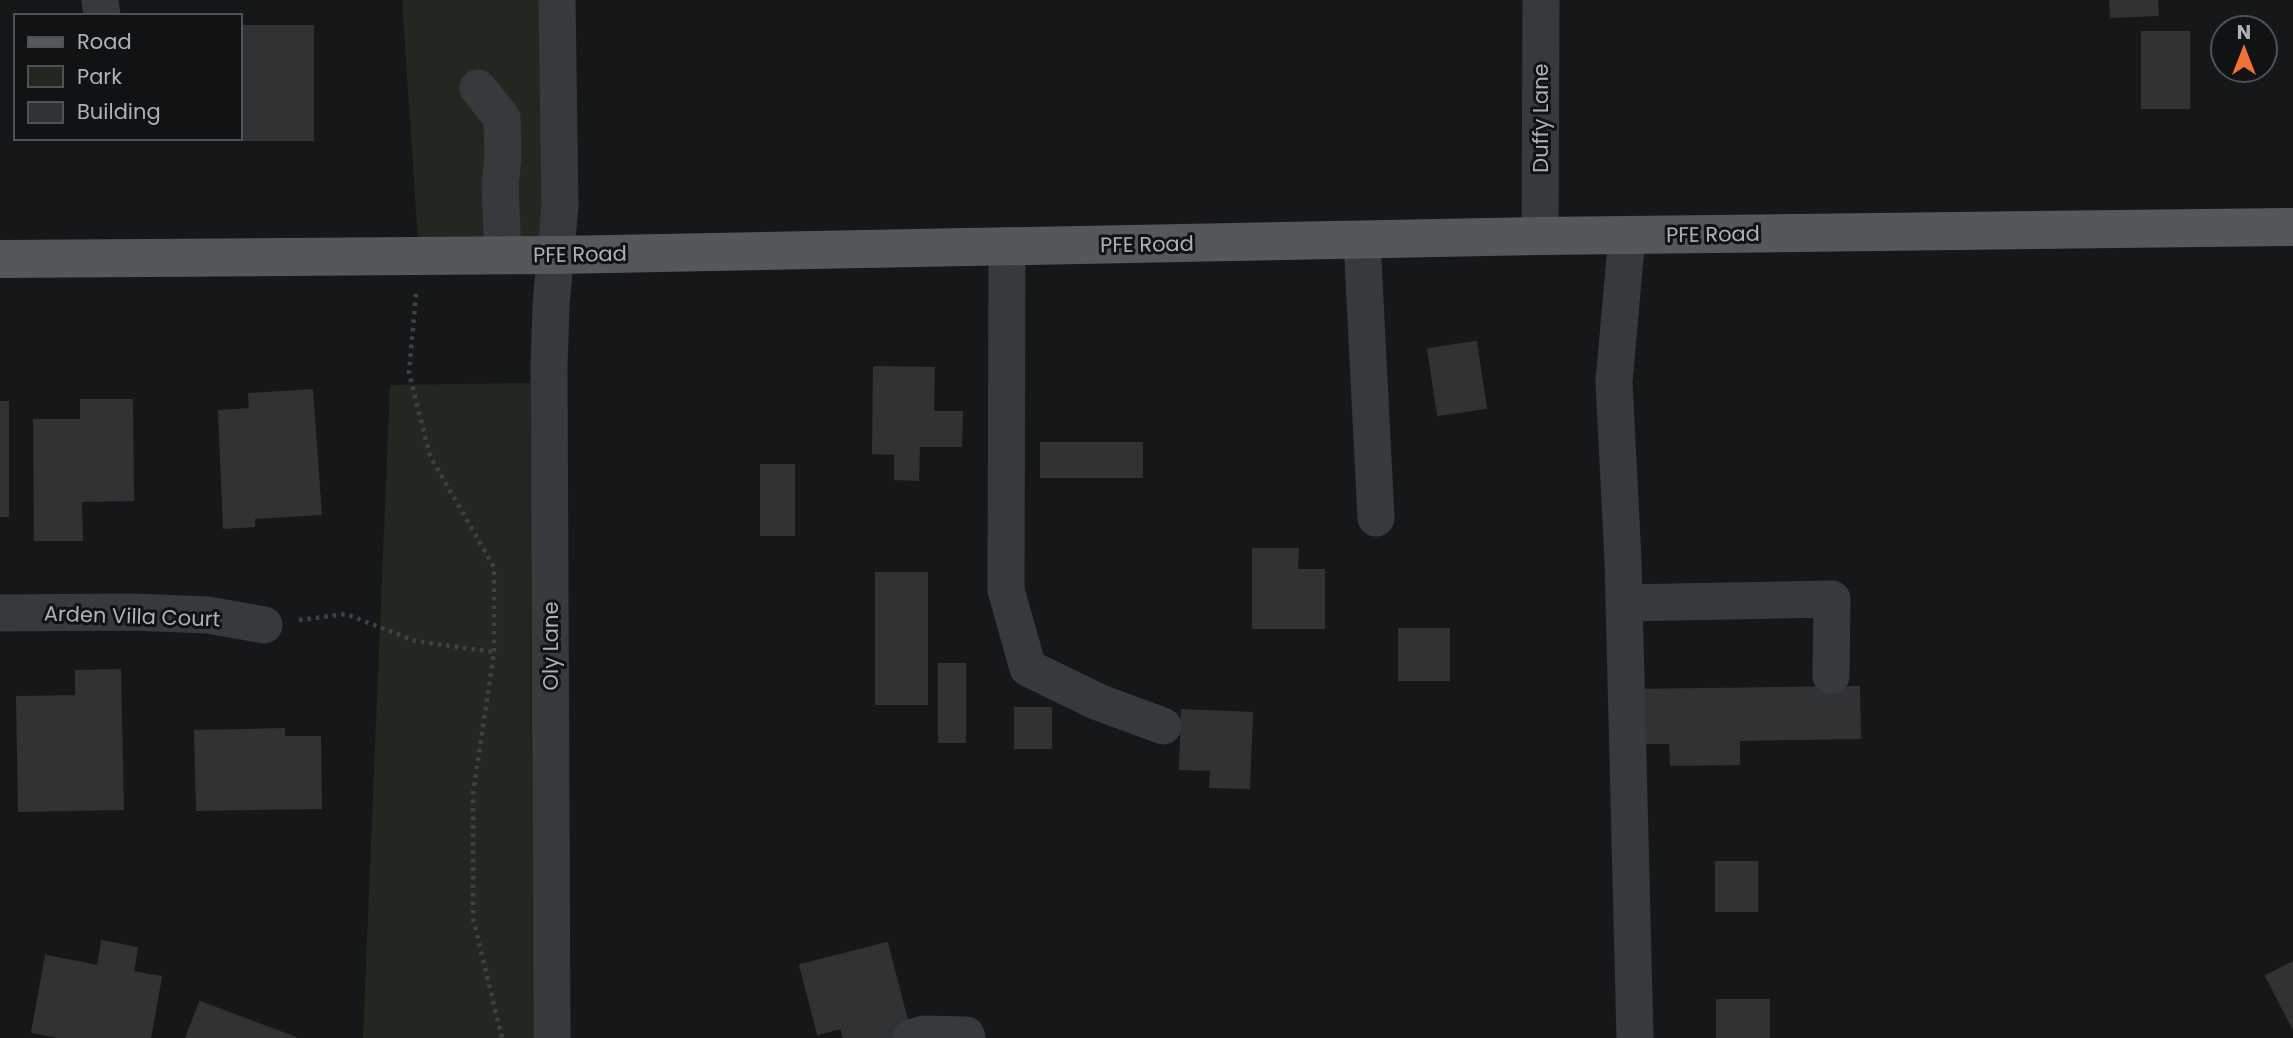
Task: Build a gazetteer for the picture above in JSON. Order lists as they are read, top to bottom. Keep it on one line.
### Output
{"streets":{"main road":["PFE Road"],"street":["Duffy Lane","Arden Villa Court","Oly Lane"]},"crossings":[["Duffy Lane","PFE Road"],["PFE Road","Oly Lane"]],"legend":["Road","Park","Building"],"north":"top"}
